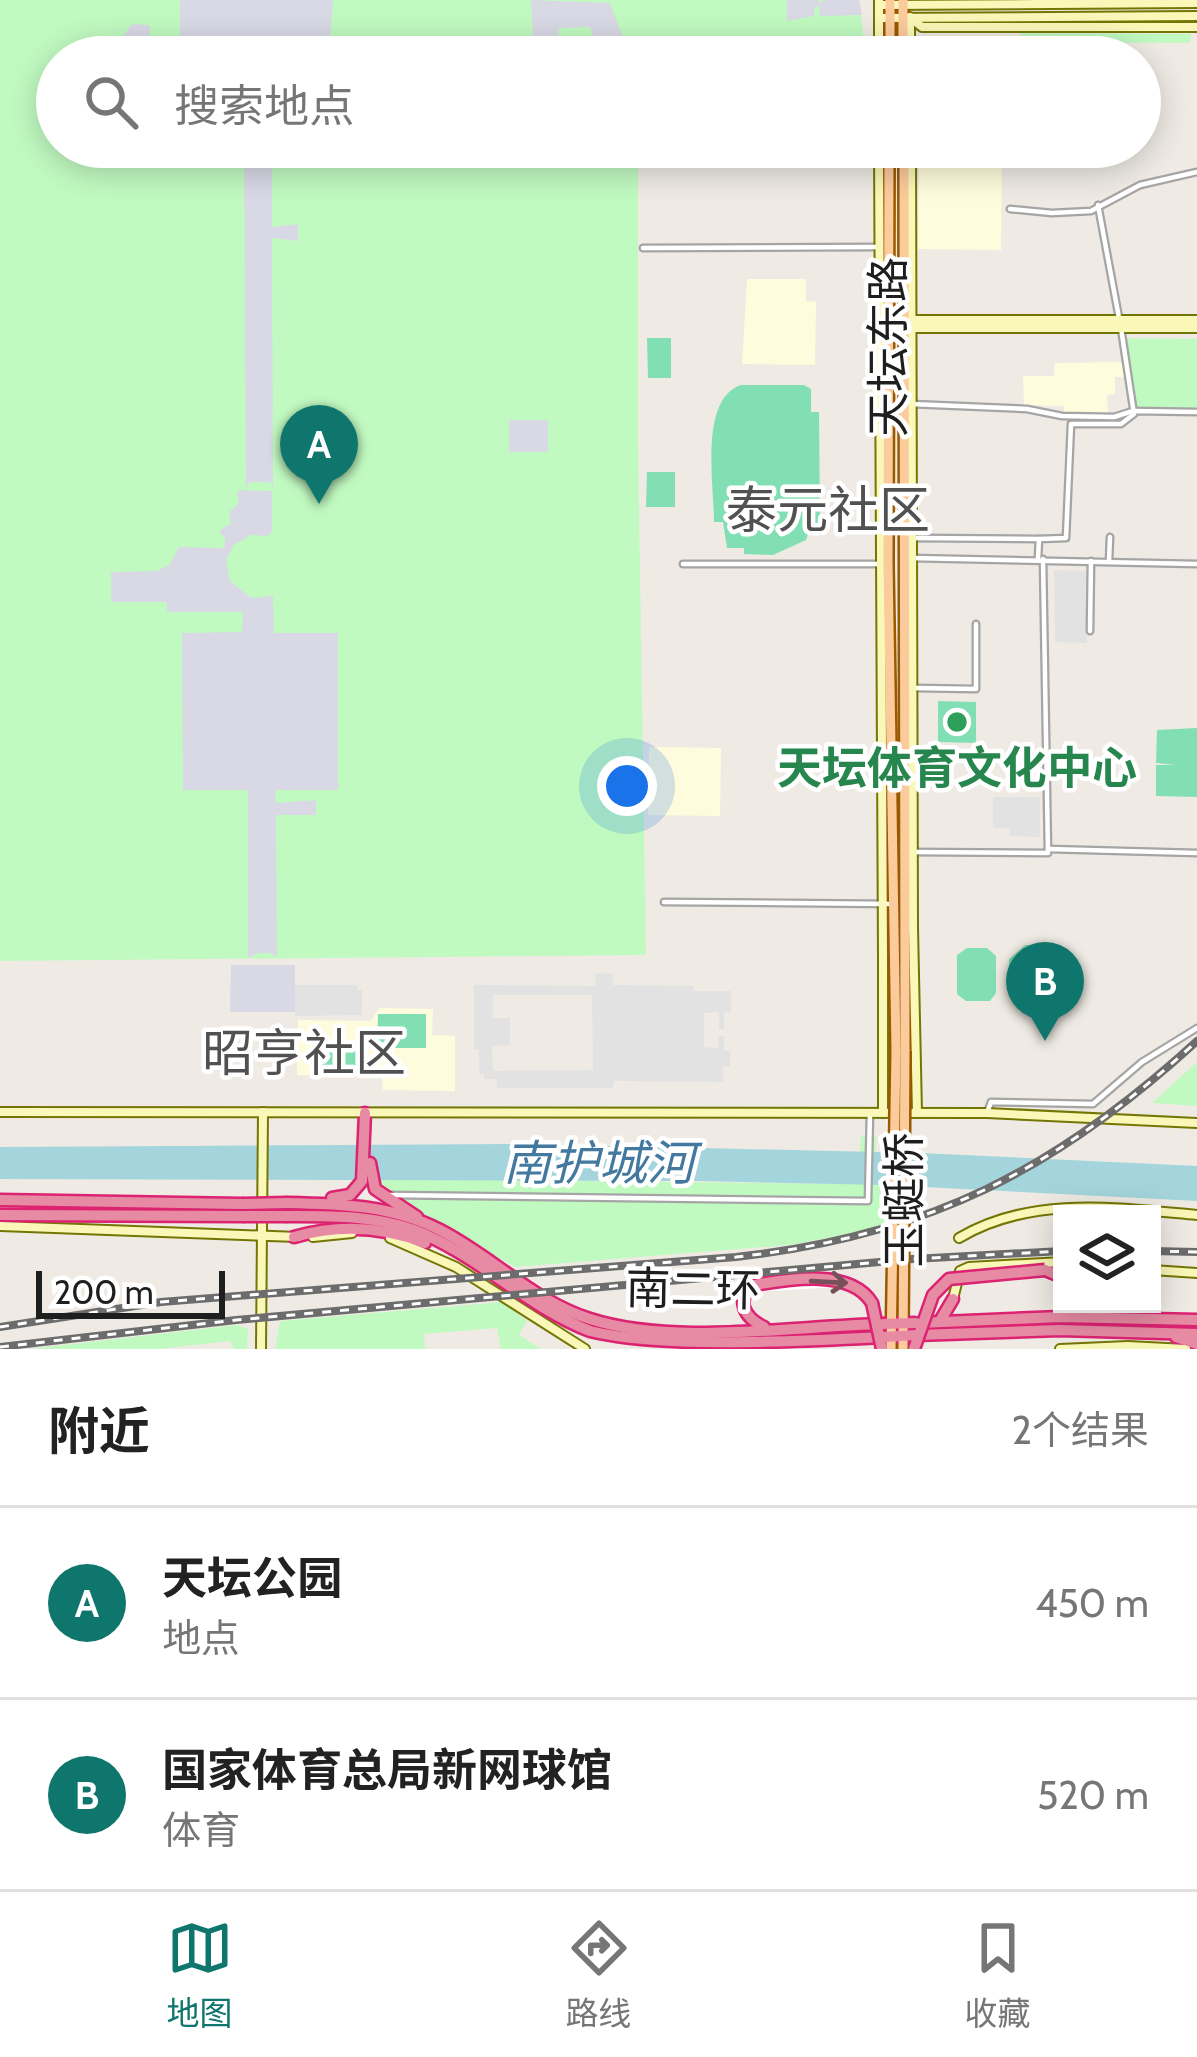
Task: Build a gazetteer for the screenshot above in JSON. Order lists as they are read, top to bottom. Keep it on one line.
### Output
{"streets":{"highway":["南二环"],"main road":["天坛东路","玉蜓桥"]},"crossings":[["天坛东路","玉蜓桥"],["玉蜓桥","南二环"]],"districts":["泰元社区","昭亨社区"],"water":["南护城河"],"places":["天坛体育文化中心"],"scale_bar":"200 m","page":{"search":"搜索地点","pins":["A","B"],"scale":"200 m","heading":["附近","2个结果"],"list":[{"mark":"A","name":"天坛公园","note":"地点","value":"450 m"},{"mark":"B","name":"国家体育总局新网球馆","note":"体育","value":"520 m"}],"nav":["地图","路线","收藏"]}}
